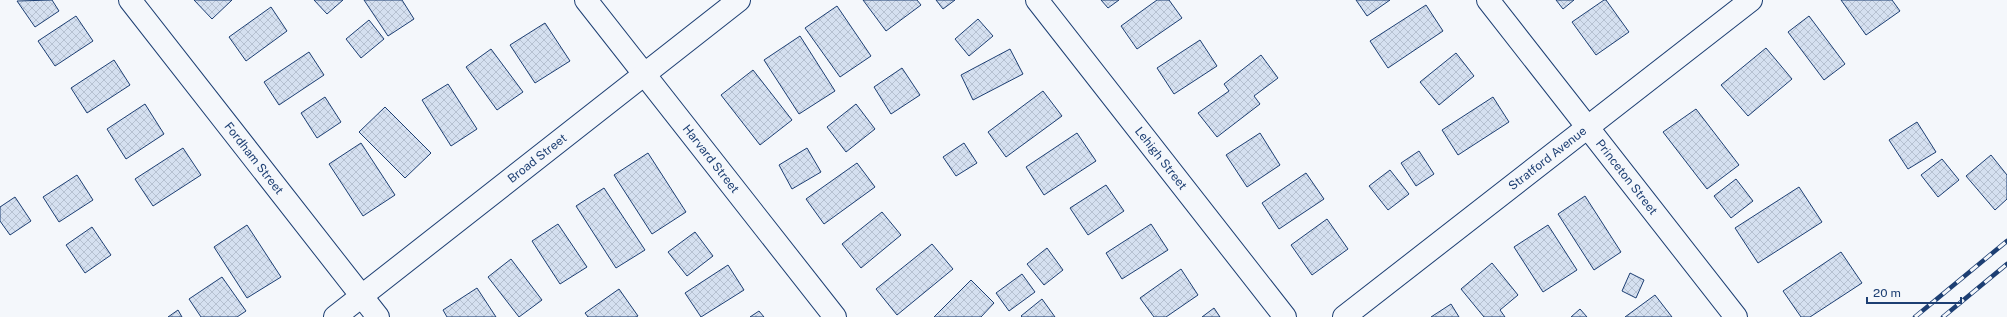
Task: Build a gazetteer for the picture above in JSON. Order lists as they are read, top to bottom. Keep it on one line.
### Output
{"streets":{"street":["Broad Street","Lehigh Street","Stratford Avenue","Fordham Street","Harvard Street","Princeton Street"]},"crossings":[["Broad Street","Fordham Street"],["Broad Street","Harvard Street"],["Stratford Avenue","Princeton Street"]],"scale_bar":"20 m"}
